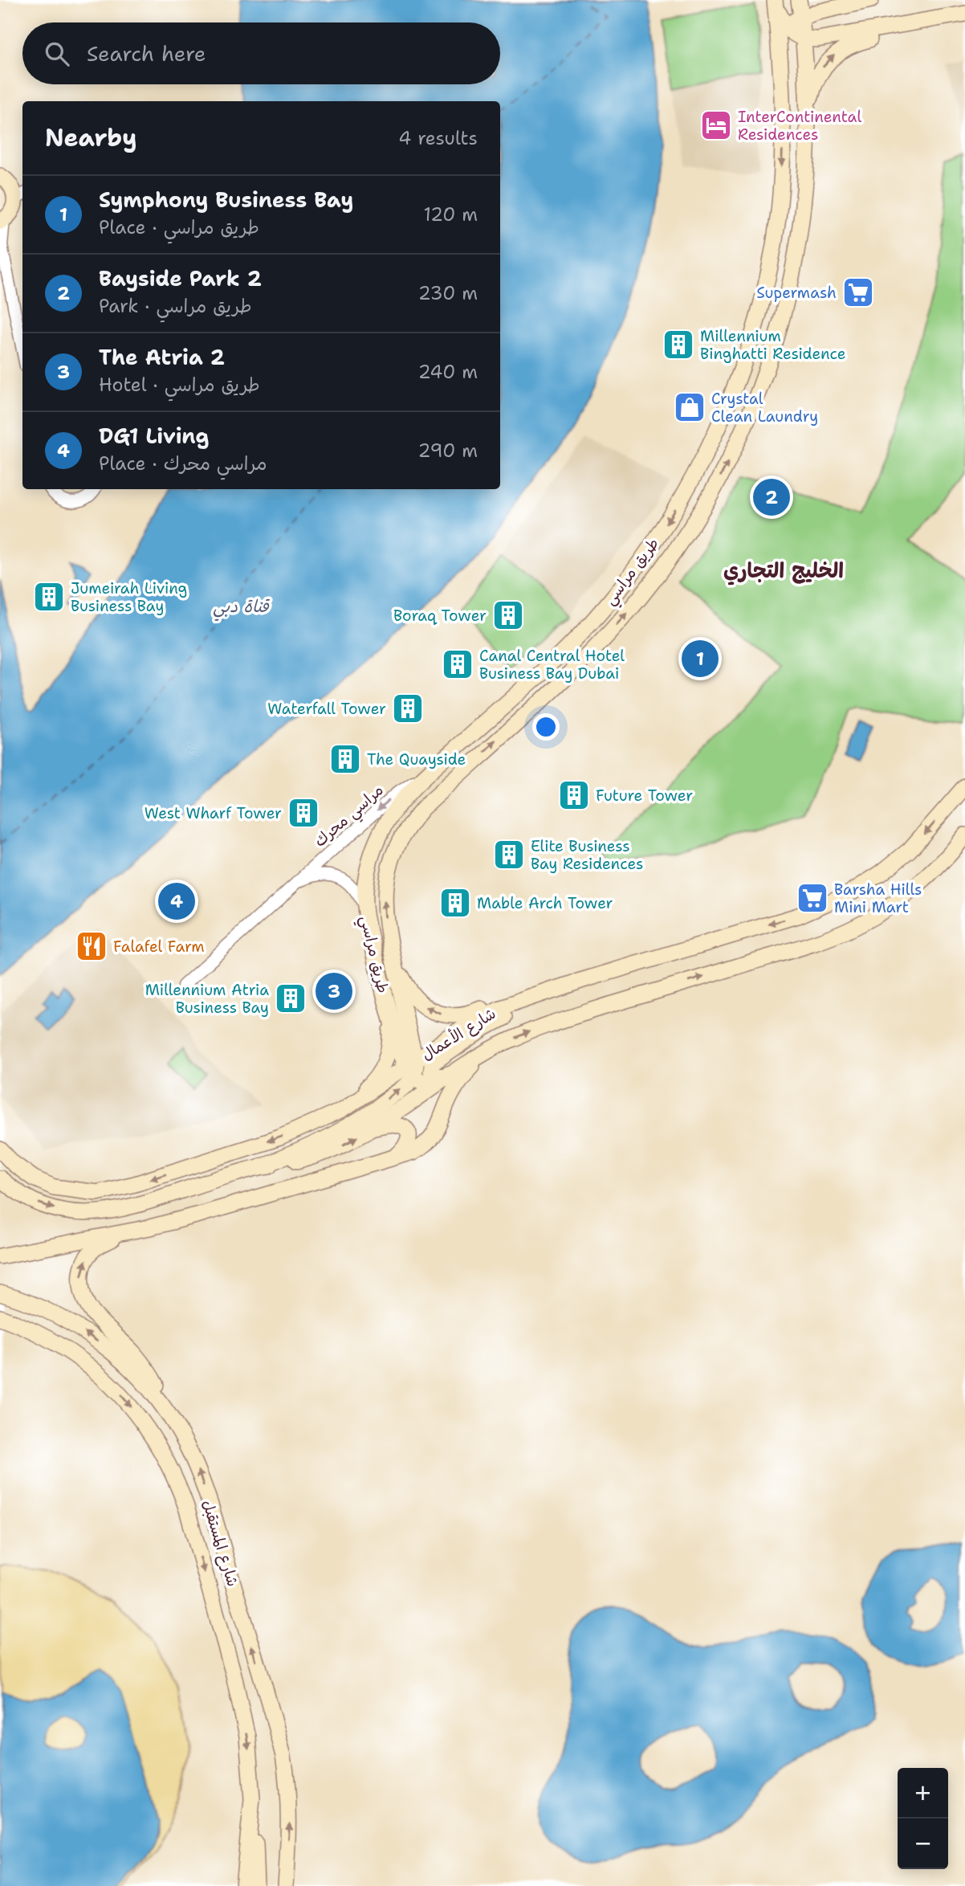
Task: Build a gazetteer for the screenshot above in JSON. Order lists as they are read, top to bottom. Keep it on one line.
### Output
{"streets":{"street":["طريق مراسي","مراسي محرك","شارع الأعمال","شارع المستقبل"]},"crossings":[["طريق مراسي","مراسي محرك"],["طريق مراسي","شارع الأعمال"]],"one_way":["مراسي محرك"],"districts":["الخليج التجاري"],"water":["قناة دبي"],"places":{"hotel":["InterContinental Residences"],"supermarket":["Supermash","Barsha Hills Mini Mart"],"building":["Millennium Binghatti Residence","Jumeirah Living Business Bay","Boraq Tower","Canal Central Hotel Business Bay Dubai","Waterfall Tower","The Quayside","Future Tower","West Wharf Tower","Elite Business Bay Residences","Mable Arch Tower","Millennium Atria Business Bay"],"shop":["Crystal Clean Laundry"],"restaurant":["Falafel Farm"]},"page":{"search":"Search here","heading":["Nearby","4 results"],"list":[{"mark":"1","name":"Symphony Business Bay","note":"Place · طريق مراسي","value":"120 m"},{"mark":"2","name":"Bayside Park 2","note":"Park · طريق مراسي","value":"230 m"},{"mark":"3","name":"The Atria 2","note":"Hotel · طريق مراسي","value":"240 m"},{"mark":"4","name":"DG1 Living","note":"Place · مراسي محرك","value":"290 m"}],"pins":["2","1","4","3"],"map_buttons":["+","−"]}}
